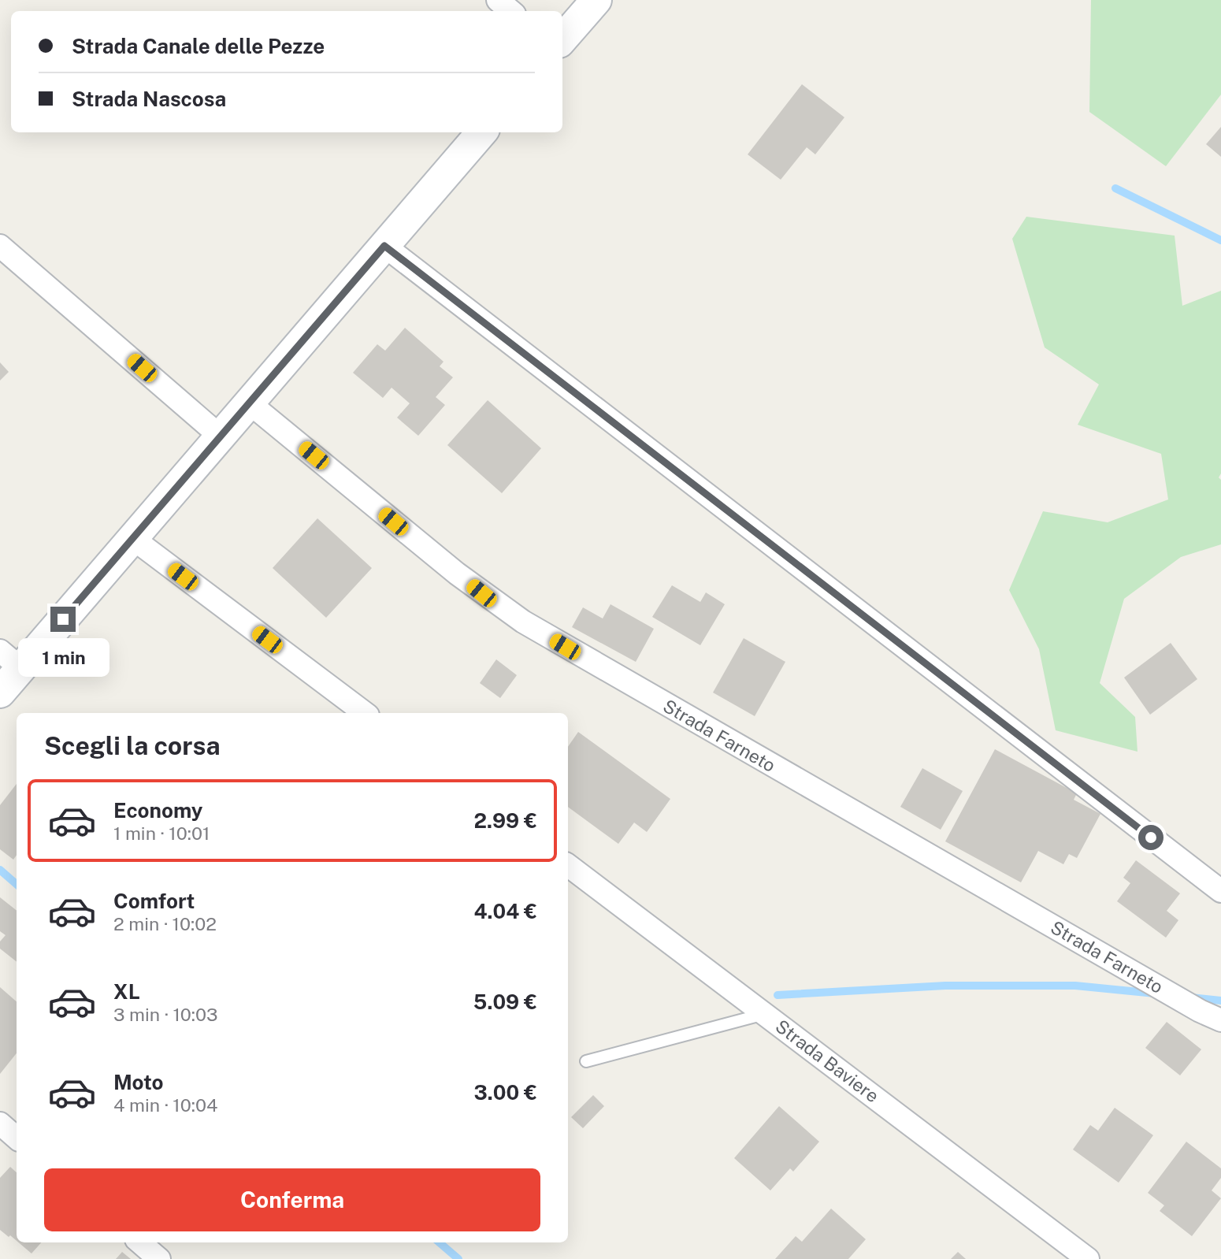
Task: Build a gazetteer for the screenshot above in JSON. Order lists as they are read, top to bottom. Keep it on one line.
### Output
{"streets":{"street":["Strada Farneto","Strada Baviere"]},"page":{"banner":["Strada Canale delle Pezze","Strada Nascosa"],"bubble":"1 min","heading":"Scegli la corsa","list":[{"name":"Economy","note":"1 min · 10:01","value":"2.99 €"},{"name":"Comfort","note":"2 min · 10:02","value":"4.04 €"},{"name":"XL","note":"3 min · 10:03","value":"5.09 €"},{"name":"Moto","note":"4 min · 10:04","value":"3.00 €"}],"buttons":"Conferma"}}
